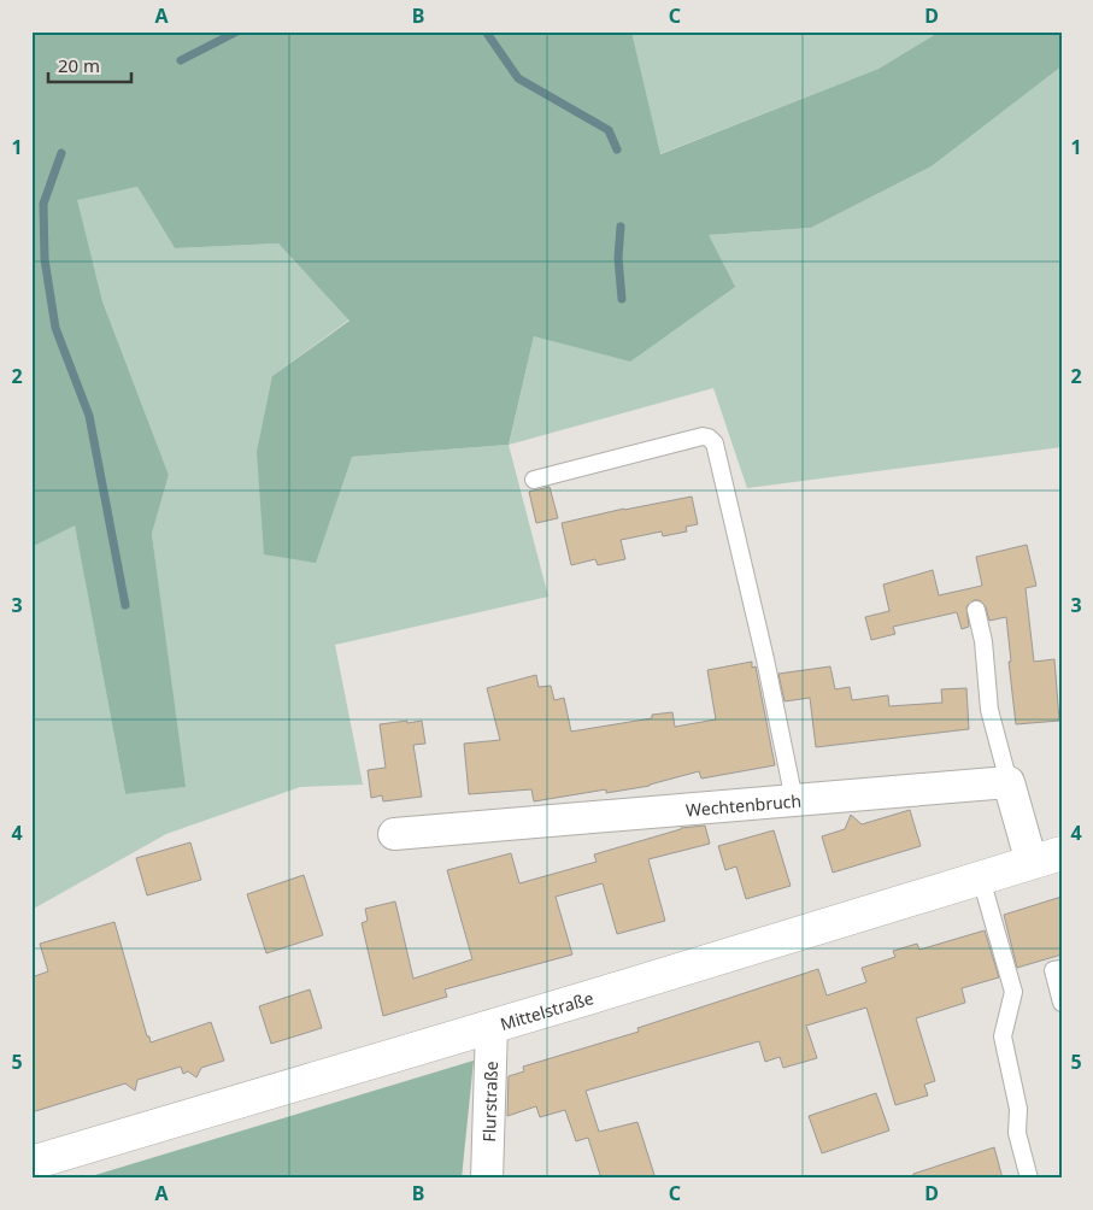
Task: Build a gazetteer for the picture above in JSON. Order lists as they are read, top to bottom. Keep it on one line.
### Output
{"streets":{"main road":["Mittelstraße"],"street":["Wechtenbruch","Flurstraße"]},"crossings":[["Mittelstraße","Flurstraße"]],"scale_bar":"20 m","grid":{"columns":["A","B","C","D"],"rows":["1","2","3","4","5"]}}
